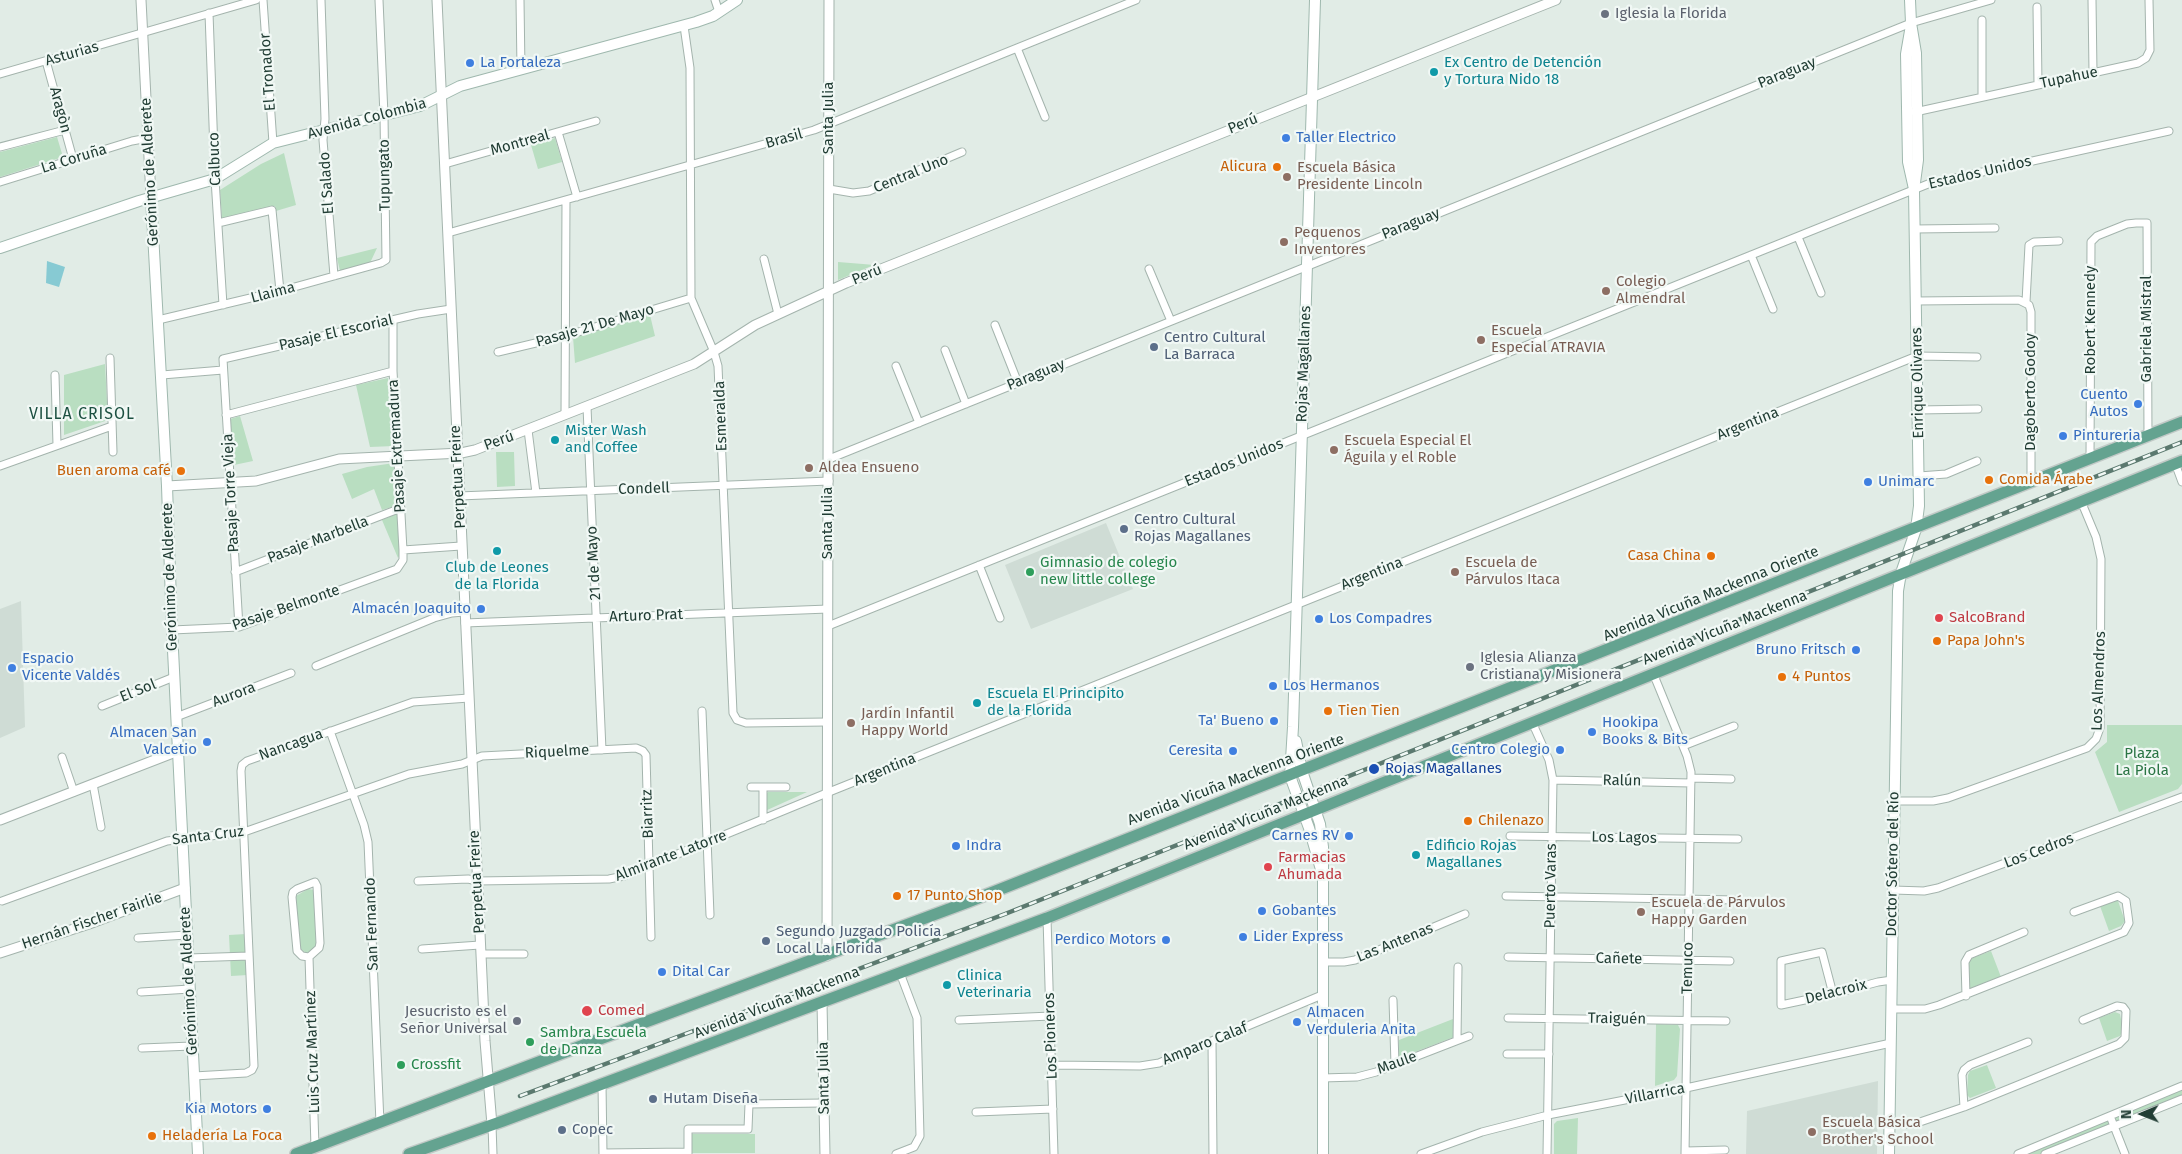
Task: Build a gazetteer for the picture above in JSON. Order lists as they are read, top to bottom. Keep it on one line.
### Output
{"streets":{"main road":["Avenida Colombia","Gerónimo de Alderete","Rojas Magallanes","Enrique Olivares","Avenida Vicuña Mackenna Oriente","Avenida Vicuña Mackenna","Doctor Sótero del Río"],"street":["Asturias","El Tronador","Paraguay","Tupahue","Aragòn","Santa Julia","Perú","Brasil","Montreal","La Coruña","Calbuco","Estados Unidos","Central Uno","Tupungato","El Salado","Llaima","Robert Kennedy","Pasaje 21 De Mayo","Gabriela Mistral","Pasaje El Escorial","Dagoberto Godoy","Esmeralda","Argentina","Pasaje Extremadura","Perpetua Freire","Condell","Pasaje Torre Vieja","Pasaje Marbella","21 de Mayo","Pasaje Belmonte","Arturo Prat","Los Almendros","El Sol","Aurora","Nancagua","Riquelme","Ralún","Biarritz","Santa Cruz","Los Lagos","Los Cedros","Almirante Latorre","Puerto Varas","Hernán Fischer Fairlie","San Fernando","Las Antenas","Cañete","Temuco","Delacroix","Traiguén","Los Pioneros","Amparo Calaf","Luis Cruz Martínez","Maule","Villarrica"]},"crossings":[["Asturias","Aragòn"],["Asturias","Calbuco"],["Asturias","Gerónimo de Alderete"],["El Tronador","Avenida Colombia"],["Paraguay","Santa Julia"],["Paraguay","Rojas Magallanes"],["Paraguay","Enrique Olivares"],["Tupahue","Enrique Olivares"],["Aragòn","La Coruña"],["Santa Julia","Perú"],["Santa Julia","Brasil"],["Santa Julia","Estados Unidos"],["Santa Julia","Central Uno"],["Santa Julia","Esmeralda"],["Santa Julia","Argentina"],["Santa Julia","Condell"],["Santa Julia","Avenida Vicuña Mackenna Oriente"],["Santa Julia","Arturo Prat"],["Santa Julia","Avenida Vicuña Mackenna"],["Santa Julia","Almirante Latorre"],["Avenida Colombia","Calbuco"],["Avenida Colombia","Gerónimo de Alderete"],["Avenida Colombia","Tupungato"],["Avenida Colombia","El Salado"],["Avenida Colombia","Esmeralda"],["Avenida Colombia","Perpetua Freire"],["Perú","Gerónimo de Alderete"],["Perú","Rojas Magallanes"],["Perú","Esmeralda"],["Perú","Pasaje Extremadura"],["Perú","Perpetua Freire"],["Perú","Pasaje Torre Vieja"],["Perú","21 de Mayo"],["Brasil","Esmeralda"],["Brasil","Perpetua Freire"],["Montreal","Perpetua Freire"],["La Coruña","Gerónimo de Alderete"],["Calbuco","Llaima"],["Gerónimo de Alderete","Llaima"],["Gerónimo de Alderete","Pasaje Belmonte"],["Gerónimo de Alderete","El Sol"],["Gerónimo de Alderete","Aurora"],["Gerónimo de Alderete","Nancagua"],["Gerónimo de Alderete","Santa Cruz"],["Gerónimo de Alderete","Hernán Fischer Fairlie"],["Estados Unidos","Rojas Magallanes"],["Estados Unidos","Enrique Olivares"],["Tupungato","Llaima"],["El Salado","Llaima"],["Robert Kennedy","Gabriela Mistral"],["Robert Kennedy","Avenida Vicuña Mackenna Oriente"],["Pasaje 21 De Mayo","Esmeralda"],["Gabriela Mistral","Avenida Vicuña Mackenna Oriente"],["Pasaje El Escorial","Pasaje Extremadura"],["Pasaje El Escorial","Perpetua Freire"],["Pasaje El Escorial","Pasaje Torre Vieja"],["Rojas Magallanes","Argentina"],["Rojas Magallanes","Avenida Vicuña Mackenna Oriente"],["Rojas Magallanes","Avenida Vicuña Mackenna"],["Rojas Magallanes","Las Antenas"],["Rojas Magallanes","Amparo Calaf"],["Rojas Magallanes","Maule"],["Enrique Olivares","Argentina"],["Enrique Olivares","Avenida Vicuña Mackenna Oriente"],["Enrique Olivares","Avenida Vicuña Mackenna"],["Enrique Olivares","Doctor Sótero del Río"],["Dagoberto Godoy","Avenida Vicuña Mackenna Oriente"],["Esmeralda","Condell"],["Esmeralda","Arturo Prat"],["Argentina","Almirante Latorre"],["Pasaje Extremadura","Pasaje Marbella"],["Pasaje Extremadura","Pasaje Belmonte"],["Perpetua Freire","Condell"],["Perpetua Freire","Avenida Vicuña Mackenna Oriente"],["Perpetua Freire","Arturo Prat"],["Perpetua Freire","Avenida Vicuña Mackenna"],["Perpetua Freire","Nancagua"],["Perpetua Freire","Riquelme"],["Perpetua Freire","Santa Cruz"],["Perpetua Freire","Almirante Latorre"],["Condell","21 de Mayo"],["Pasaje Torre Vieja","Pasaje Marbella"],["Pasaje Torre Vieja","Pasaje Belmonte"],["21 de Mayo","Arturo Prat"],["21 de Mayo","Riquelme"],["Avenida Vicuña Mackenna Oriente","San Fernando"],["Avenida Vicuña Mackenna Oriente","Luis Cruz Martínez"],["Avenida Vicuña Mackenna","Los Almendros"],["Avenida Vicuña Mackenna","Doctor Sótero del Río"],["Avenida Vicuña Mackenna","Puerto Varas"],["Avenida Vicuña Mackenna","Temuco"],["Avenida Vicuña Mackenna","Los Pioneros"],["Los Almendros","Doctor Sótero del Río"],["Nancagua","Santa Cruz"],["Nancagua","San Fernando"],["Riquelme","Biarritz"],["Riquelme","Santa Cruz"],["Ralún","Puerto Varas"],["Ralún","Temuco"],["Biarritz","Almirante Latorre"],["Santa Cruz","San Fernando"],["Los Lagos","Puerto Varas"],["Los Lagos","Temuco"],["Los Cedros","Doctor Sótero del Río"],["Doctor Sótero del Río","Delacroix"],["Doctor Sótero del Río","Villarrica"],["Puerto Varas","Cañete"],["Puerto Varas","Traiguén"],["Puerto Varas","Villarrica"],["Cañete","Temuco"],["Temuco","Traiguén"],["Temuco","Villarrica"],["Los Pioneros","Amparo Calaf"]],"districts":["VILLA CRISOL"],"parks":["Plaza La Piola"],"places":["Iglesia la Florida","La Fortaleza","Ex Centro de Detención y Tortura Nido 18","Taller Electrico","Alicura","Escuela Básica Presidente Lincoln","Pequenos Inventores","Colegio Almendral","Escuela Especial ATRAVIA","Centro Cultural La Barraca","Cuento Autos","Pintureria","Mister Wash and Coffee","Escuela Especial El Águila y el Roble","Aldea Ensueno","Buen aroma café","Comida Árabe","Unimarc","Centro Cultural Rojas Magallanes","Club de Leones de la Florida","Casa China","Gimnasio de colegio new little college","Escuela de Párvulos Itaca","Almacén Joaquito","SalcoBrand","Los Compadres","Papa John's","Bruno Fritsch","Iglesia Alianza Cristiana y Misionera","Espacio Vicente Valdés","4 Puntos","Los Hermanos","Escuela El Principito de la Florida","Tien Tien","Ta' Bueno","Jardín Infantil Happy World","Hookipa Books & Bits","Almacen San Valcetio","Centro Colegio","Ceresita","Rojas Magallanes","Chilenazo","Carnes RV","Indra","Edificio Rojas Magallanes","Farmacias Ahumada","17 Punto Shop","Gobantes","Escuela de Párvulos Happy Garden","Lider Express","Perdico Motors","Segundo Juzgado Policía Local La Florida","Dital Car","Clinica Veterinaria","Comed","Jesucristo es el Señor Universal","Almacen Verduleria Anita","Sambra Escuela de Danza","Crossfit","Hutam Diseña","Kia Motors","Copec","Escuela Básica Brother's School","Heladería La Foca"],"north":"left"}
